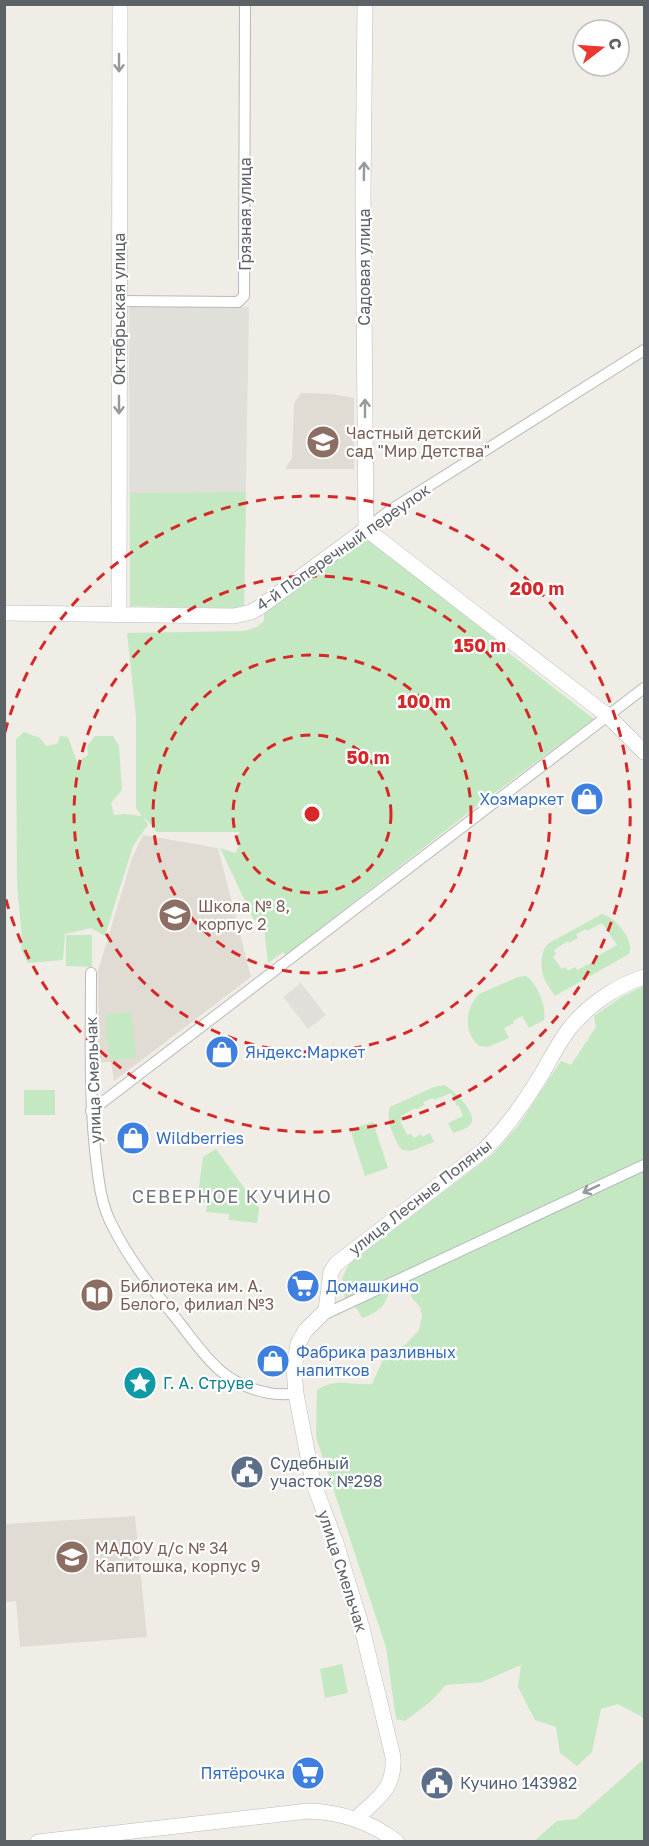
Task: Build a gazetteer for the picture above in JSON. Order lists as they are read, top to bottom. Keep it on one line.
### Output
{"streets":{"street":["Грязная улица","Садовая улица","Октябрьская улица","4-й Поперечный переулок","улица Смельчак","улица Лесные Поляны"]},"crossings":[["Грязная улица","Октябрьская улица"],["Садовая улица","4-й Поперечный переулок"],["Октябрьская улица","4-й Поперечный переулок"]],"one_way":["Садовая улица","Октябрьская улица"],"districts":["СЕВЕРНОЕ КУЧИНО"],"places":{"school or university":["Частный детский сад \"Мир Детства\"","Школа № 8, корпус 2","МАДОУ д/с № 34 Капитошка, корпус 9"],"shop":["Хозмаркет","Яндекс.Маркет","Wildberries","Фабрика разливных напитков"],"supermarket":["Домашкино","Пятёрочка"],"library":["Библиотека им. А. Белого, филиал №3"],"place":["Г. А. Струве"],"public building":["Судебный участок №298","Кучино 143982"]},"north":"right","rings":["200 m","150 m","100 m","50 m"]}
